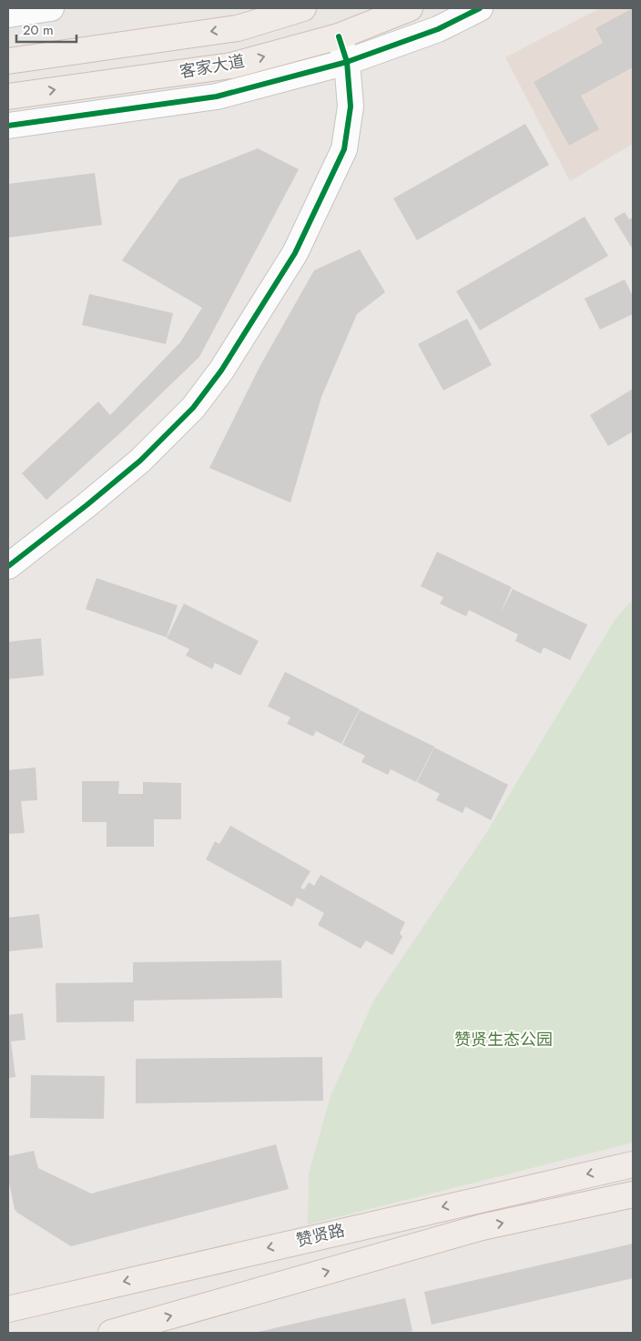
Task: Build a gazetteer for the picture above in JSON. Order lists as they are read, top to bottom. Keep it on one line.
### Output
{"streets":{"main road":["客家大道","赞贤路"]},"parks":["赞贤生态公园"],"scale_bar":"20 m"}
